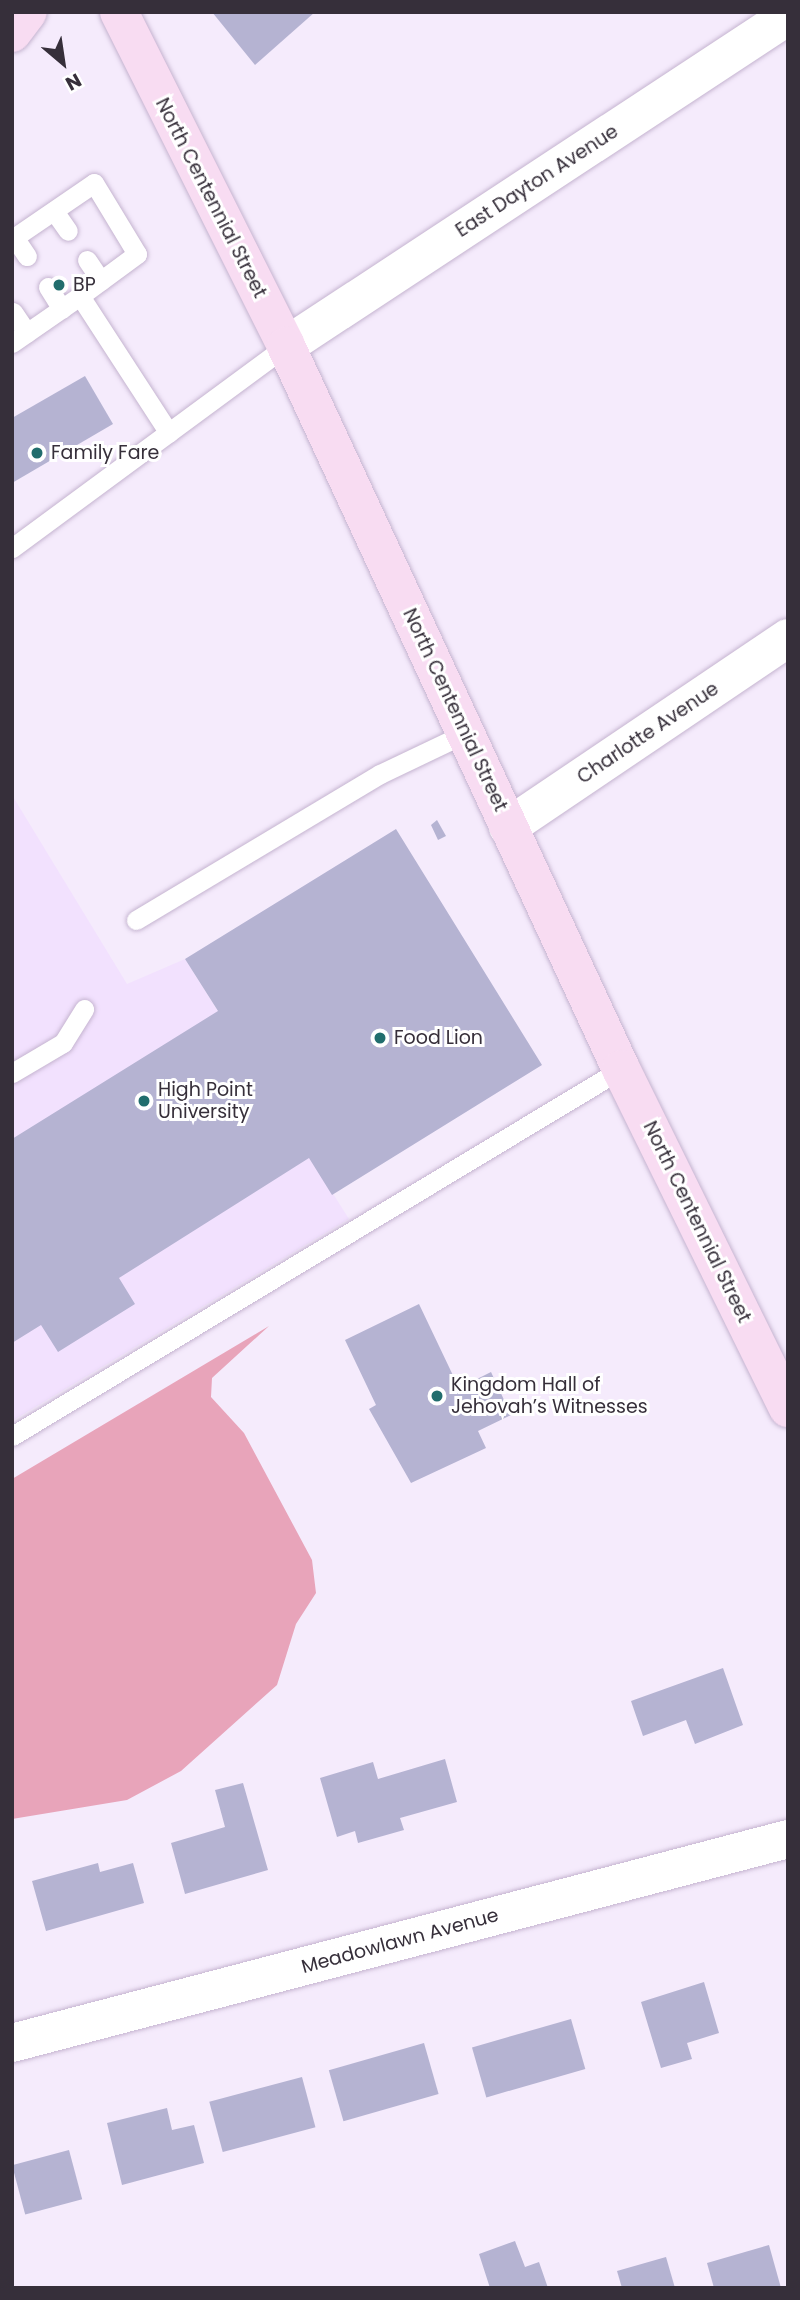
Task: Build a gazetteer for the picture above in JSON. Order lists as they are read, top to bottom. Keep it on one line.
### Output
{"streets":{"main road":["North Centennial Street"],"street":["East Dayton Avenue","Charlotte Avenue","Meadowlawn Avenue"]},"crossings":[["East Dayton Avenue","North Centennial Street"],["North Centennial Street","Charlotte Avenue"]],"places":["BP","Family Fare","Food Lion","High Point University","Kingdom Hall of Jehovah’s Witnesses"],"north":"bottom right"}
